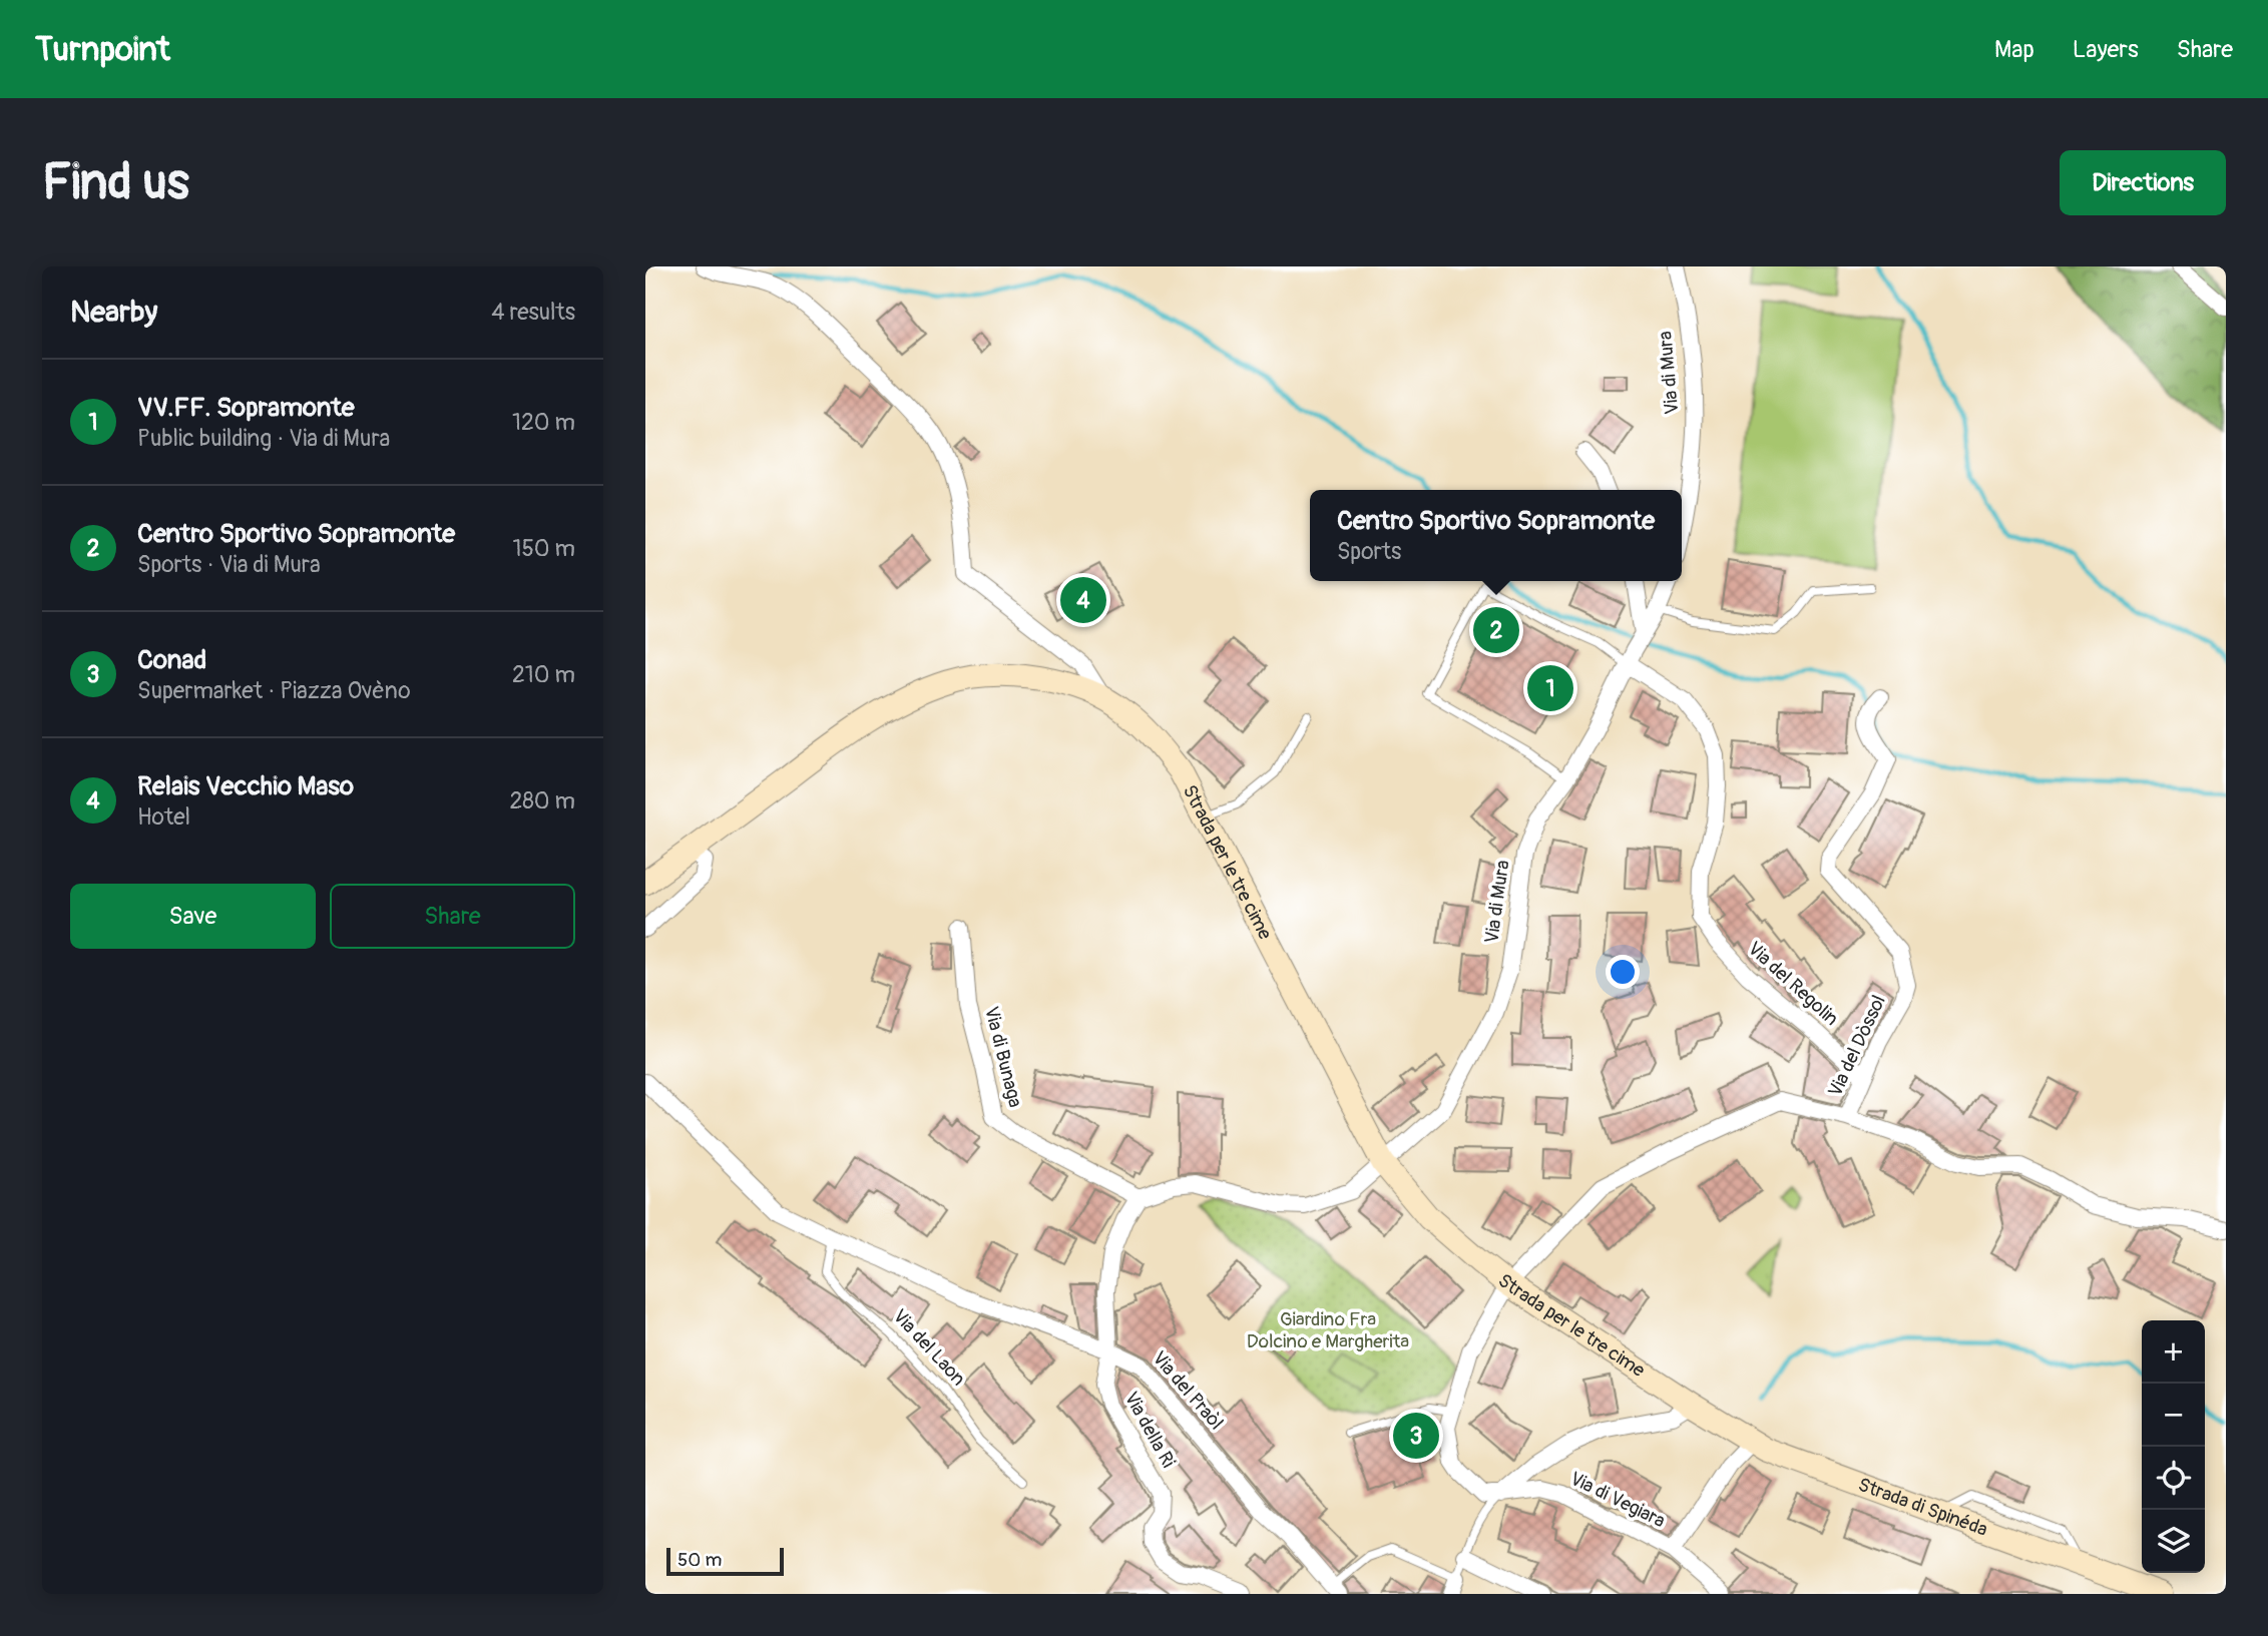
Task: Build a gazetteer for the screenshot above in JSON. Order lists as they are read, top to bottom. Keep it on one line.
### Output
{"streets":{"main road":["Strada per le tre cime","Strada di Spinéda"],"street":["Via di Mura","Via del Regolin","Via del Dòssol","Via di Bunaga","Via del Praòl","Via della Ri","Via di Vegiara"],"lane":["Via del Laon"]},"crossings":[["Via di Mura","Strada per le tre cime"],["Via di Mura","Via del Regolin"],["Strada per le tre cime","Via del Dòssol"],["Strada per le tre cime","Strada di Spinéda"],["Via del Regolin","Via del Dòssol"],["Via del Dòssol","Via di Vegiara"],["Via del Praòl","Via della Ri"],["Via di Vegiara","Strada di Spinéda"]],"parks":["Giardino Fra Dolcino e Margherita"],"scale_bar":"50 m","page":{"header":"Turnpoint","nav":["Map","Layers","Share"],"buttons":["Directions",["Save","Share"]],"title":"Find us","heading":["Nearby","4 results"],"list":[{"mark":"1","name":"VV.FF. Sopramonte","note":"Public building · Via di Mura","value":"120 m"},{"mark":"2","name":"Centro Sportivo Sopramonte","note":"Sports · Via di Mura","value":"150 m"},{"mark":"3","name":"Conad","note":"Supermarket · Piazza Ovèno","value":"210 m"},{"mark":"4","name":"Relais Vecchio Maso","note":"Hotel","value":"280 m"}],"popup":["Centro Sportivo Sopramonte","Sports"],"pins":["4","2","1","3"],"map_buttons":["+","−"],"scale":"50 m"}}
